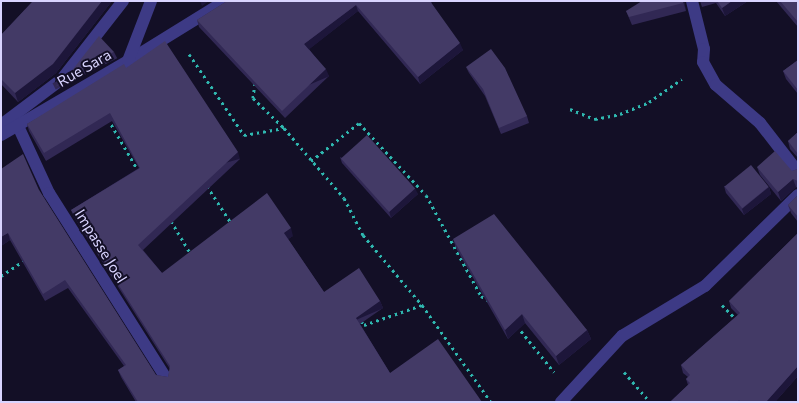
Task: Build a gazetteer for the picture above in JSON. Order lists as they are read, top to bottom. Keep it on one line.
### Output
{"streets":{"street":["Rue Sara","Impasse Joel"]},"crossings":[["Rue Sara","Impasse Joel"]]}
